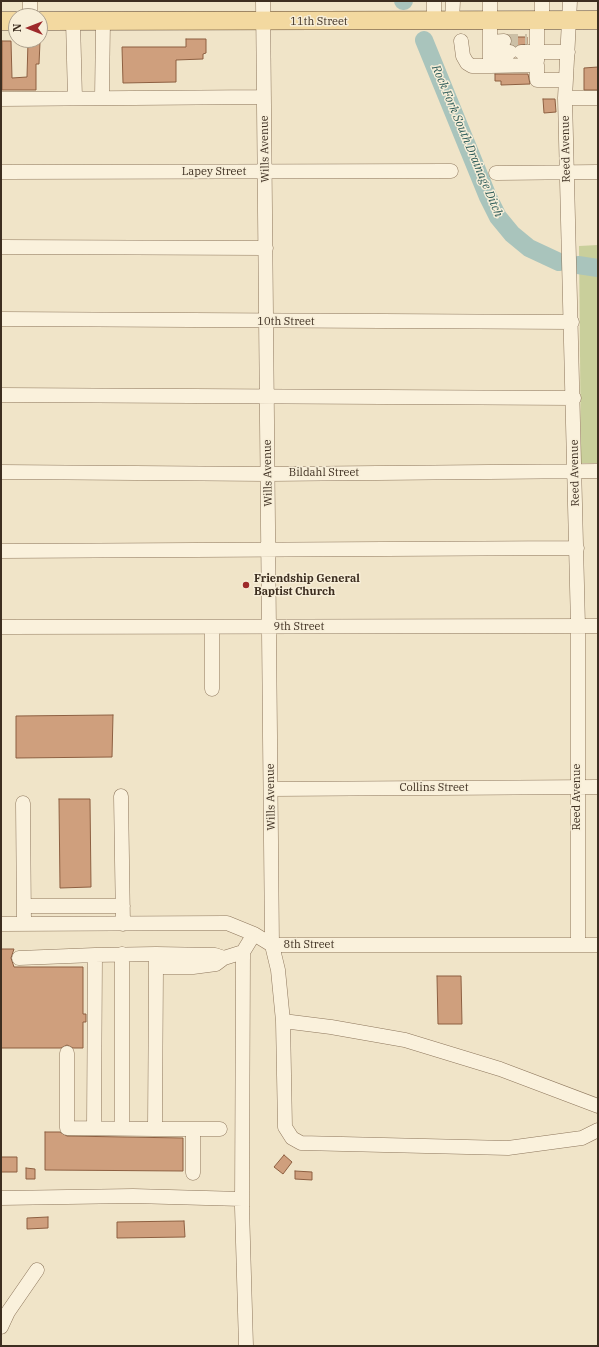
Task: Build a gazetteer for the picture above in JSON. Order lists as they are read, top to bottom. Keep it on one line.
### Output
{"streets":{"main road":["11th Street"],"street":["Wills Avenue","Reed Avenue","Lapey Street","10th Street","Bildahl Street","9th Street","Collins Street","8th Street"]},"crossings":[["11th Street","Wills Avenue"],["11th Street","Reed Avenue"],["Wills Avenue","Lapey Street"],["Wills Avenue","10th Street"],["Wills Avenue","Bildahl Street"],["Wills Avenue","9th Street"],["Wills Avenue","Collins Street"],["Wills Avenue","8th Street"],["Reed Avenue","10th Street"],["Reed Avenue","Bildahl Street"],["Reed Avenue","9th Street"],["Reed Avenue","Collins Street"],["Reed Avenue","8th Street"]],"water":["Rock Fork South Drainage Ditch"],"places":["Friendship General Baptist Church"],"north":"left"}
